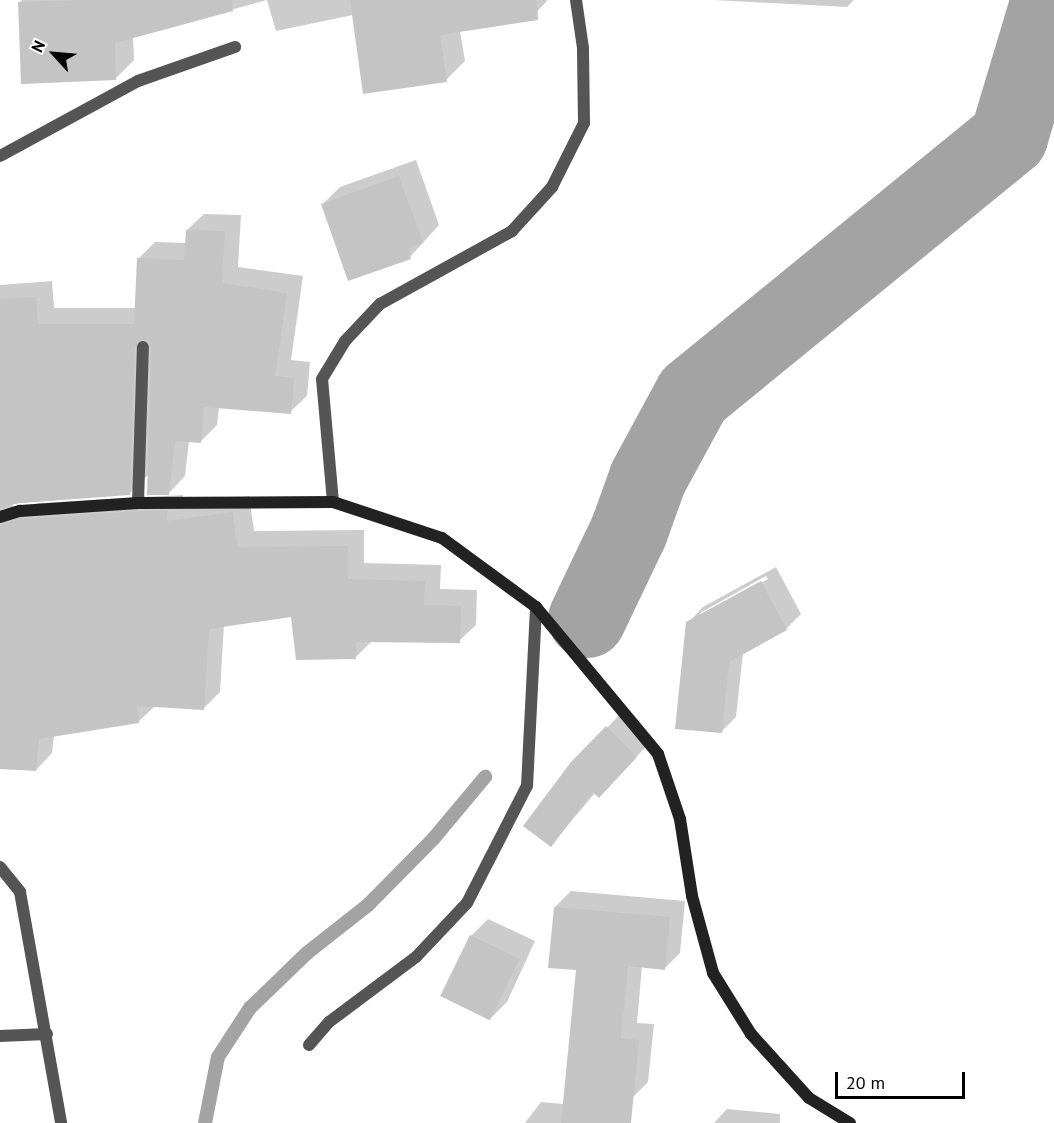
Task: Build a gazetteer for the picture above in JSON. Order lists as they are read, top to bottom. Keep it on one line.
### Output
{"scale_bar":"20 m","north":"top left"}
